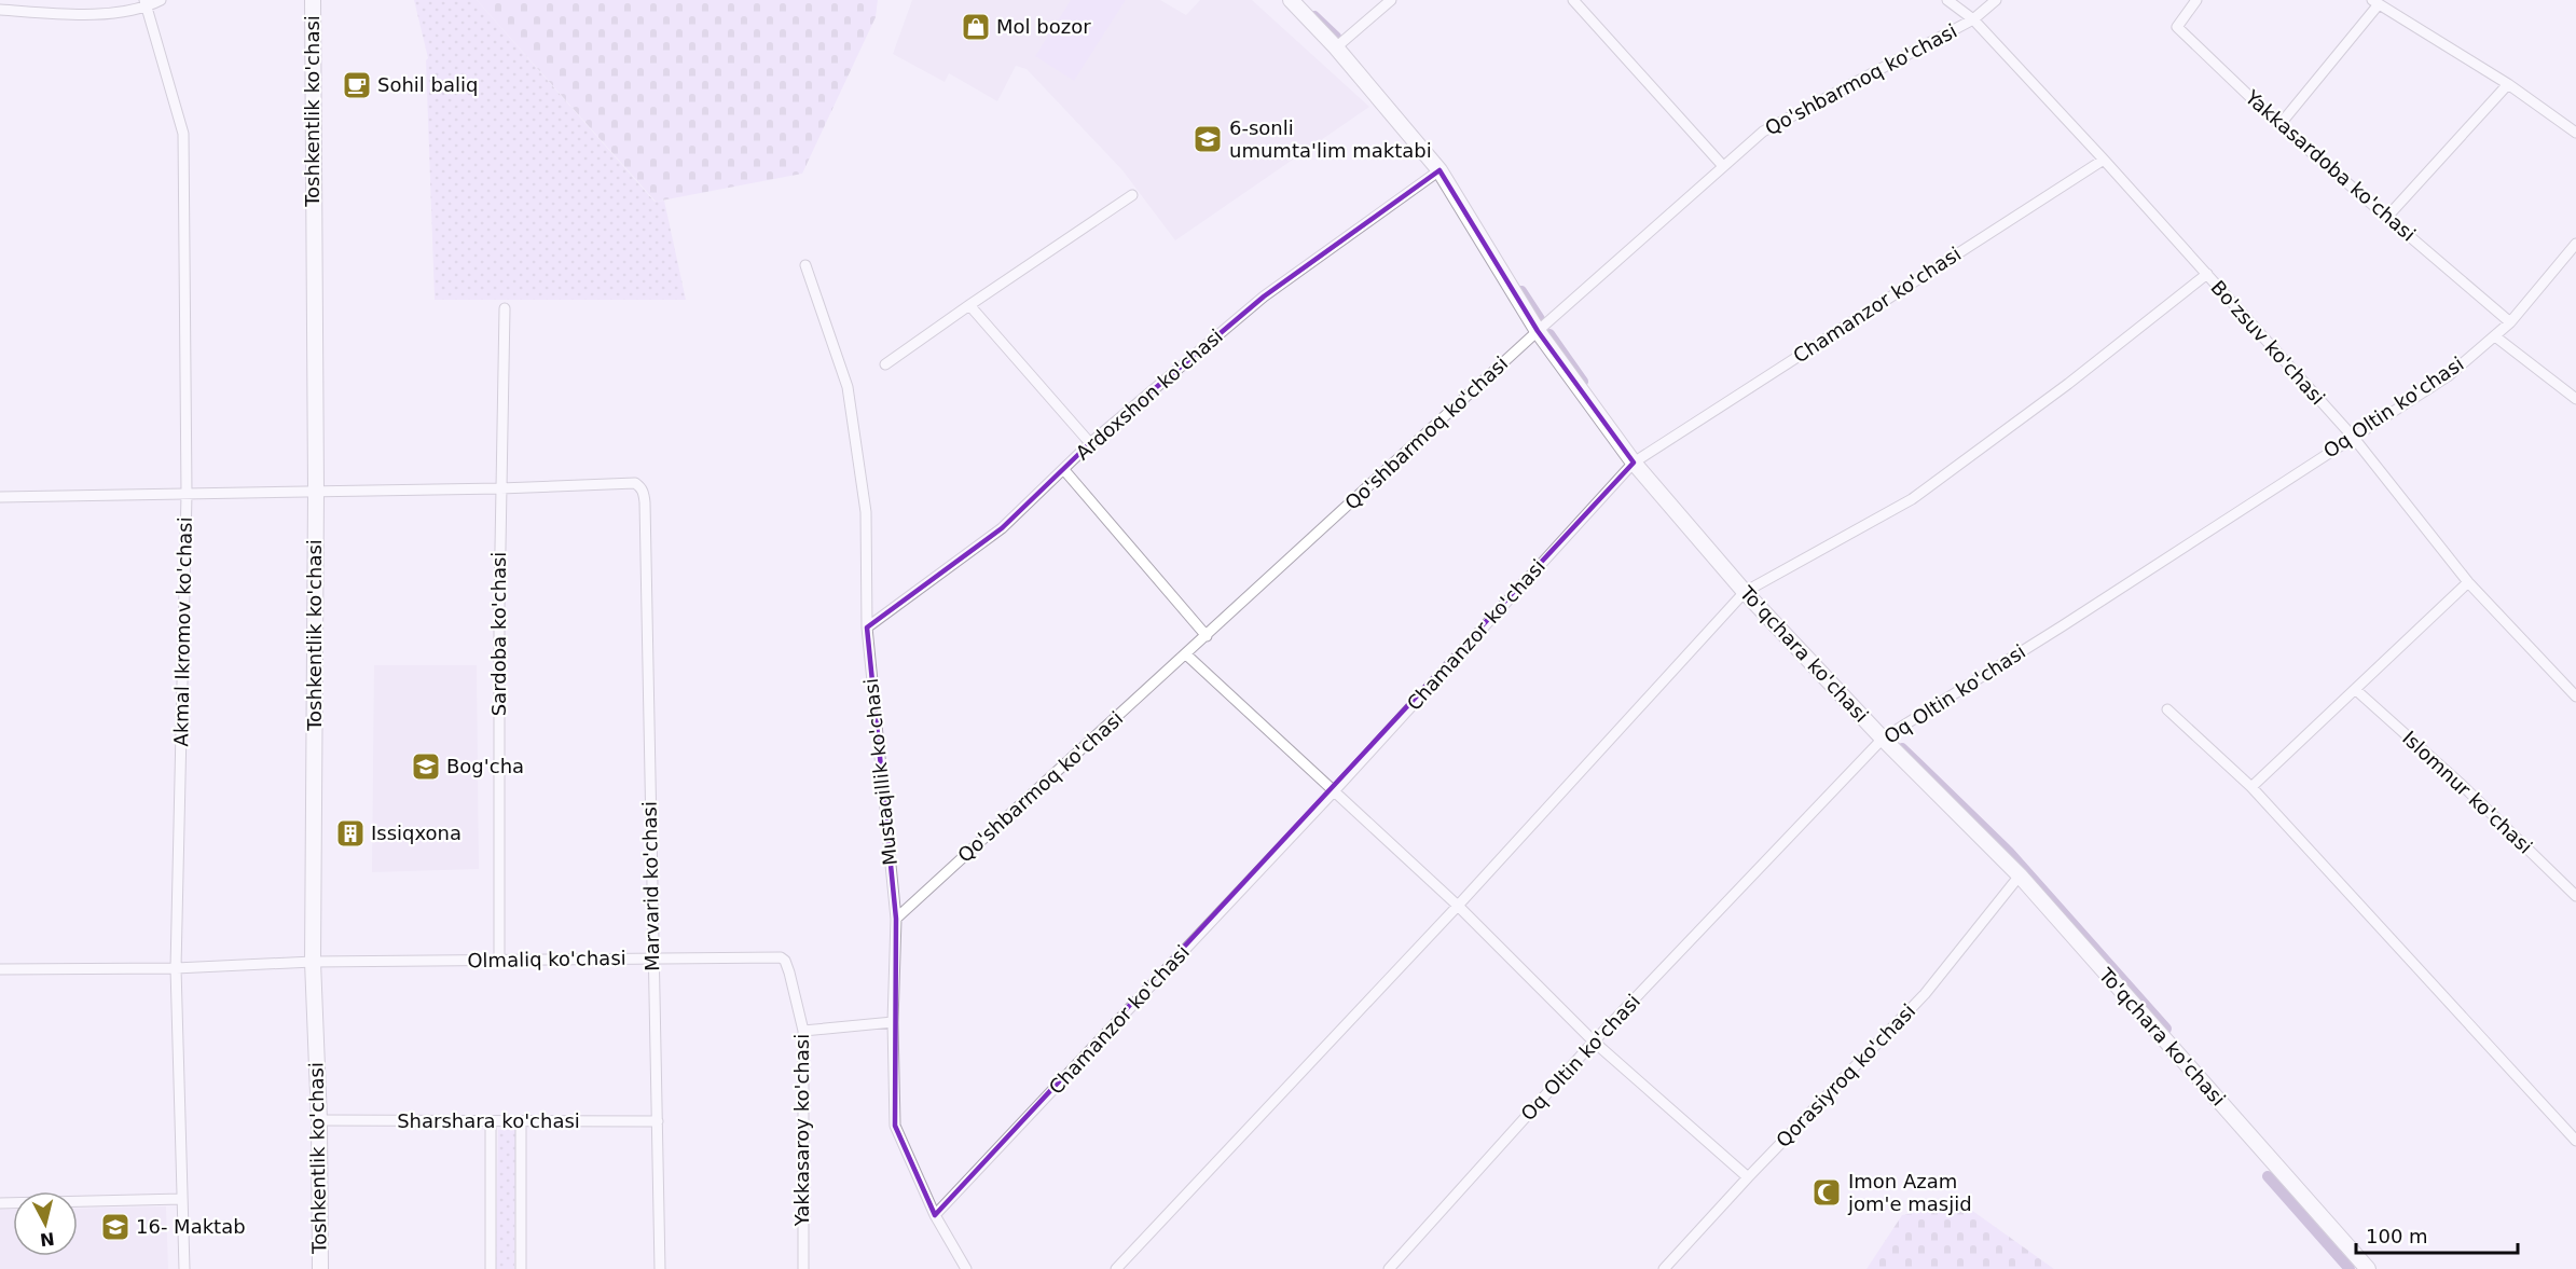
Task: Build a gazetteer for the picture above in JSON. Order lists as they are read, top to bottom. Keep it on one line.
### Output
{"streets":{"street":["Qo'shbarmoq ko'chasi","Toshkentlik ko'chasi","Yakkasardoba ko'chasi","Chamanzor ko'chasi","Bo'zsuv ko'chasi","Ardoxshon ko'chasi","Oq Oltin ko'chasi","Akmal Ikromov ko'chasi","Sardoba ko'chasi","To'qchara ko'chasi","Mustaqillik ko'chasi","Islomnur ko'chasi","Marvarid ko'chasi","Olmaliq ko'chasi","Qorasiyroq ko'chasi","Sharshara ko'chasi","Yakkasaroy ko'chasi"]},"crossings":[["Qo'shbarmoq ko'chasi","Bo'zsuv ko'chasi"],["Qo'shbarmoq ko'chasi","To'qchara ko'chasi"],["Qo'shbarmoq ko'chasi","Mustaqillik ko'chasi"],["Toshkentlik ko'chasi","Olmaliq ko'chasi"],["Toshkentlik ko'chasi","Sharshara ko'chasi"],["Yakkasardoba ko'chasi","Oq Oltin ko'chasi"],["Chamanzor ko'chasi","Bo'zsuv ko'chasi"],["Chamanzor ko'chasi","To'qchara ko'chasi"],["Chamanzor ko'chasi","Mustaqillik ko'chasi"],["Bo'zsuv ko'chasi","Oq Oltin ko'chasi"],["Ardoxshon ko'chasi","To'qchara ko'chasi"],["Ardoxshon ko'chasi","Mustaqillik ko'chasi"],["Oq Oltin ko'chasi","To'qchara ko'chasi"],["Akmal Ikromov ko'chasi","Olmaliq ko'chasi"],["Sardoba ko'chasi","Marvarid ko'chasi"],["Sardoba ko'chasi","Olmaliq ko'chasi"],["To'qchara ko'chasi","Qorasiyroq ko'chasi"],["Marvarid ko'chasi","Olmaliq ko'chasi"],["Marvarid ko'chasi","Sharshara ko'chasi"],["Olmaliq ko'chasi","Yakkasaroy ko'chasi"]],"places":{"shop":["Mol bozor"],"cafe":["Sohil baliq"],"school or university":["6-sonli umumta'lim maktabi","Bog'cha","16- Maktab"],"building":["Issiqxona"],"mosque":["Imon Azam jom'e masjid"]},"scale_bar":"100 m","north":"bottom"}
